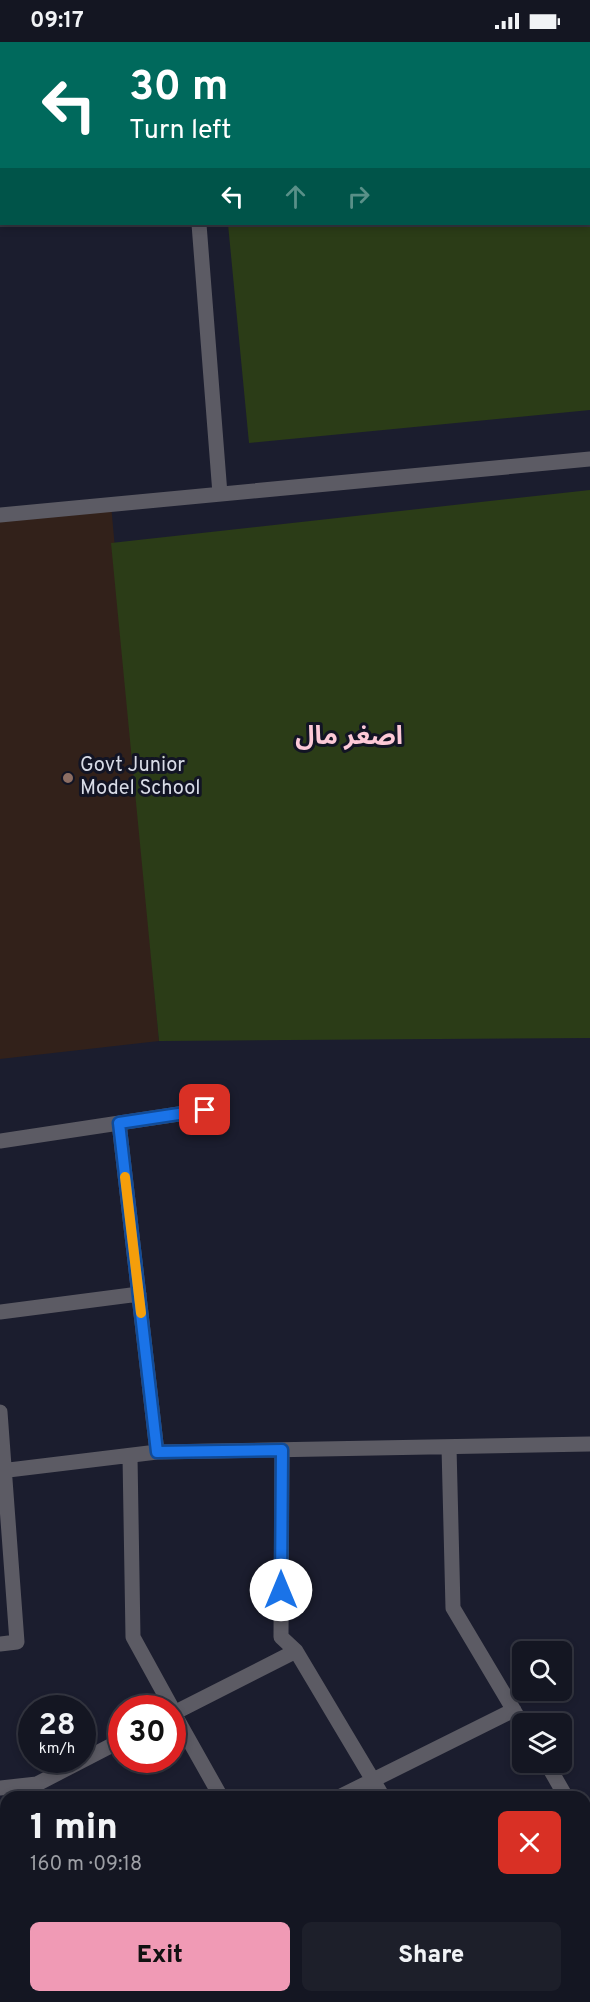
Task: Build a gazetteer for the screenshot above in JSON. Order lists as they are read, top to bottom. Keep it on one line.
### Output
{"districts":["اصغر مال"],"places":["Govt Junior Model School"],"page":{"status":"09:17","turn":["30 m","Turn left"],"speed":"28 km/h","limit":"30","heading":["1 min","160 m · 09:18"],"buttons":["Exit","Share"]}}
